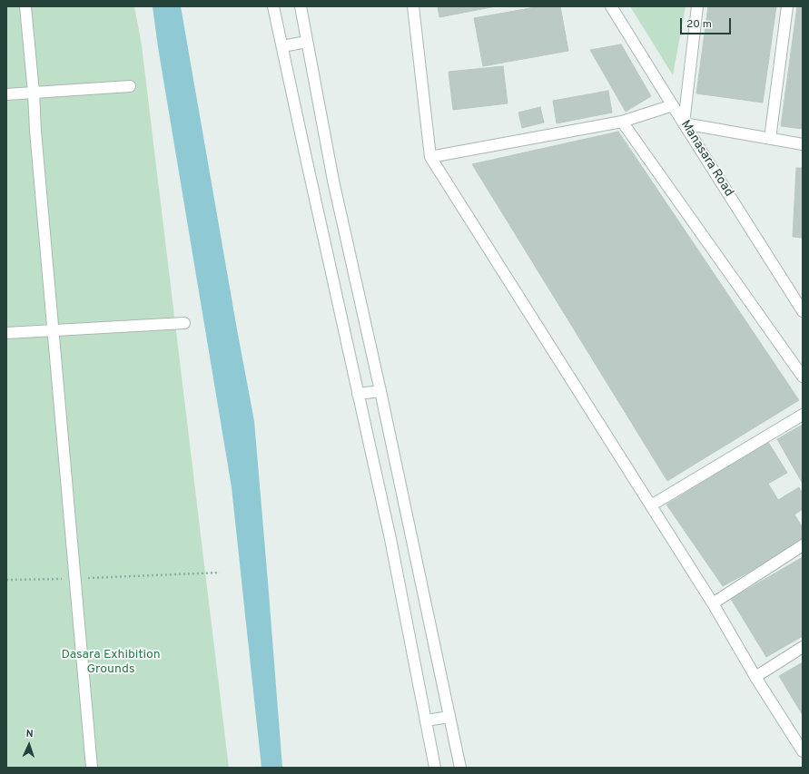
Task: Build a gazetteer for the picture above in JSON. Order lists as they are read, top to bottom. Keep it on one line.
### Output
{"streets":{"street":["Manasara Road"]},"parks":["Dasara Exhibition Grounds"],"scale_bar":"20 m","north":"top"}
